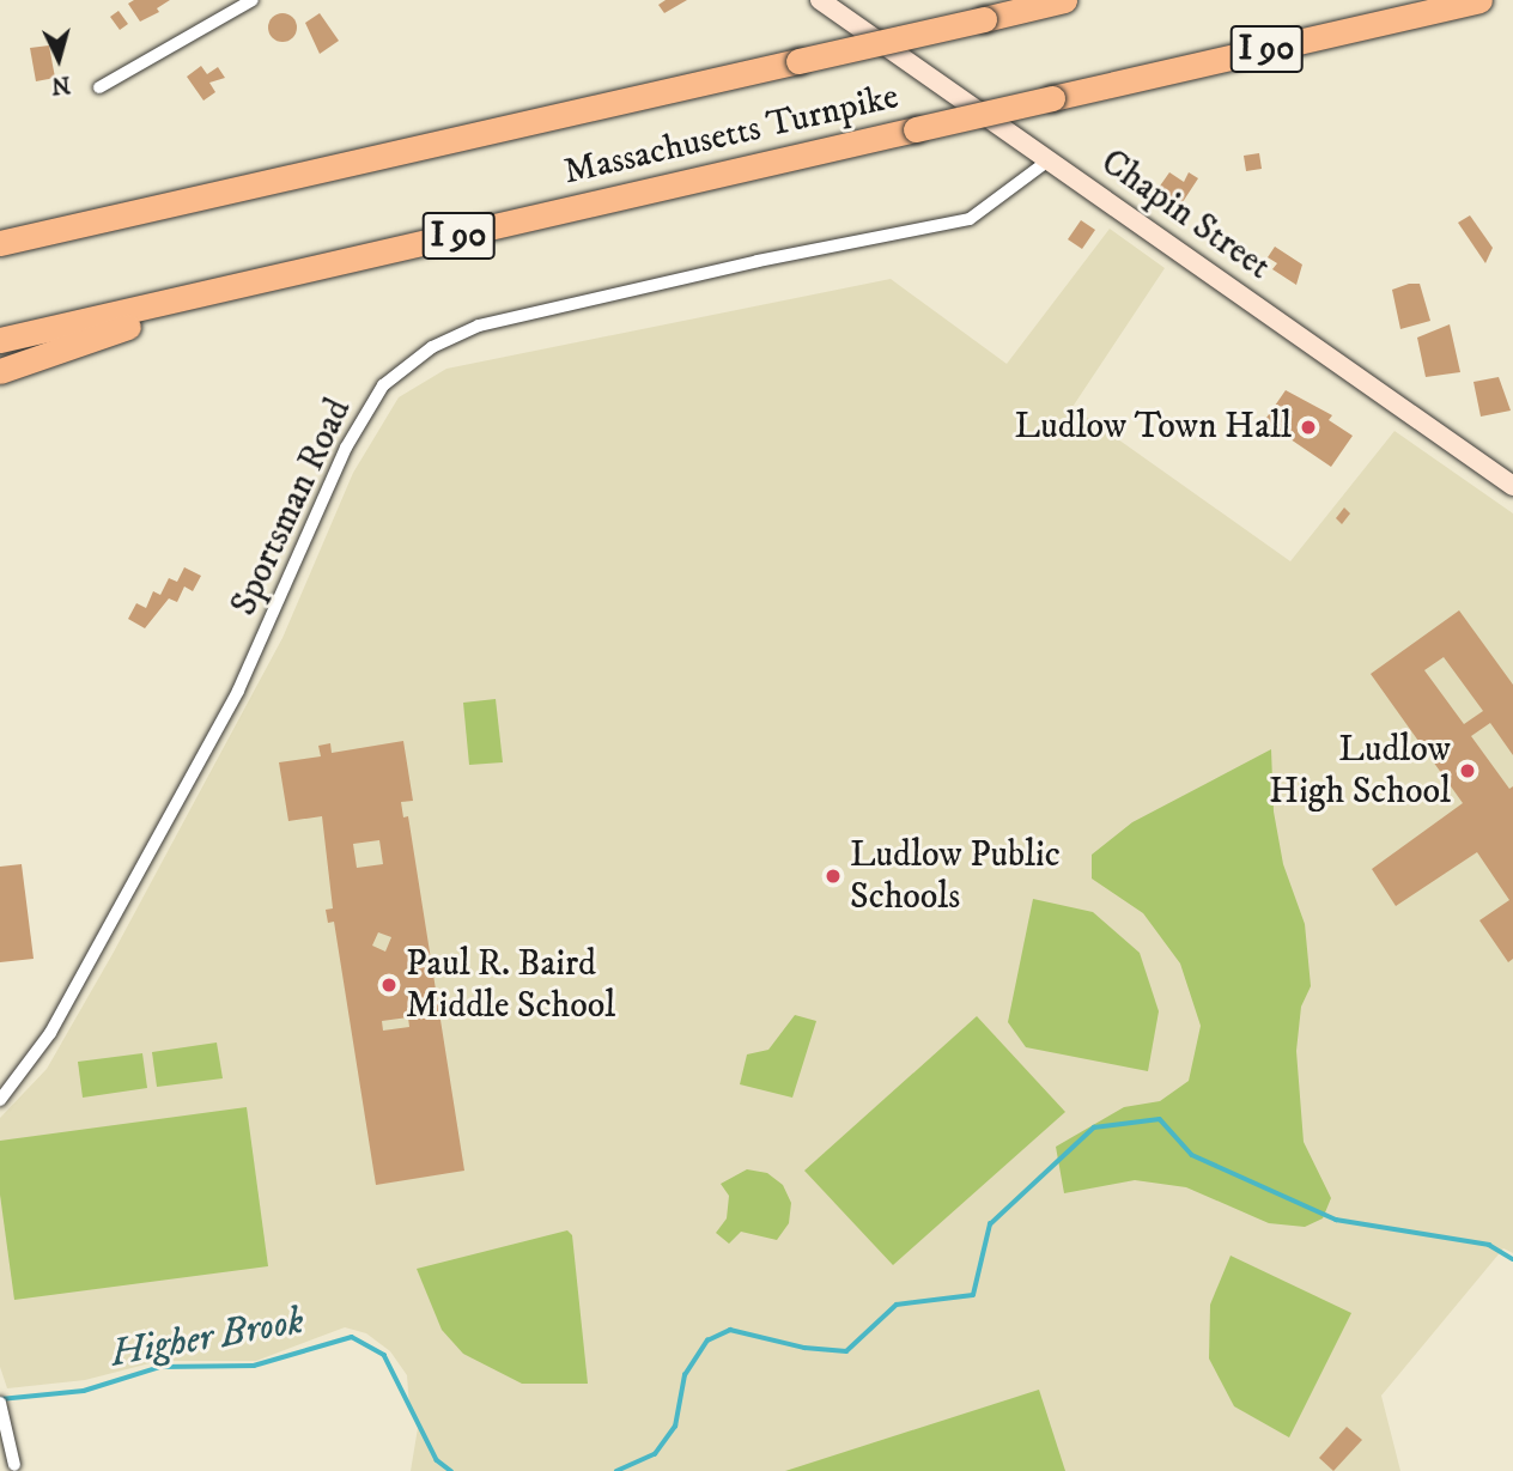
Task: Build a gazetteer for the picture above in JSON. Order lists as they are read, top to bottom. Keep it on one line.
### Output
{"streets":{"highway":["I 90","Massachusetts Turnpike"],"main road":["Chapin Street"],"street":["Sportsman Road"]},"crossings":[["Chapin Street","Sportsman Road"]],"water":["Higher Brook"],"places":["Ludlow Town Hall","Ludlow High School","Ludlow Public Schools","Paul R. Baird Middle School"],"north":"bottom"}
